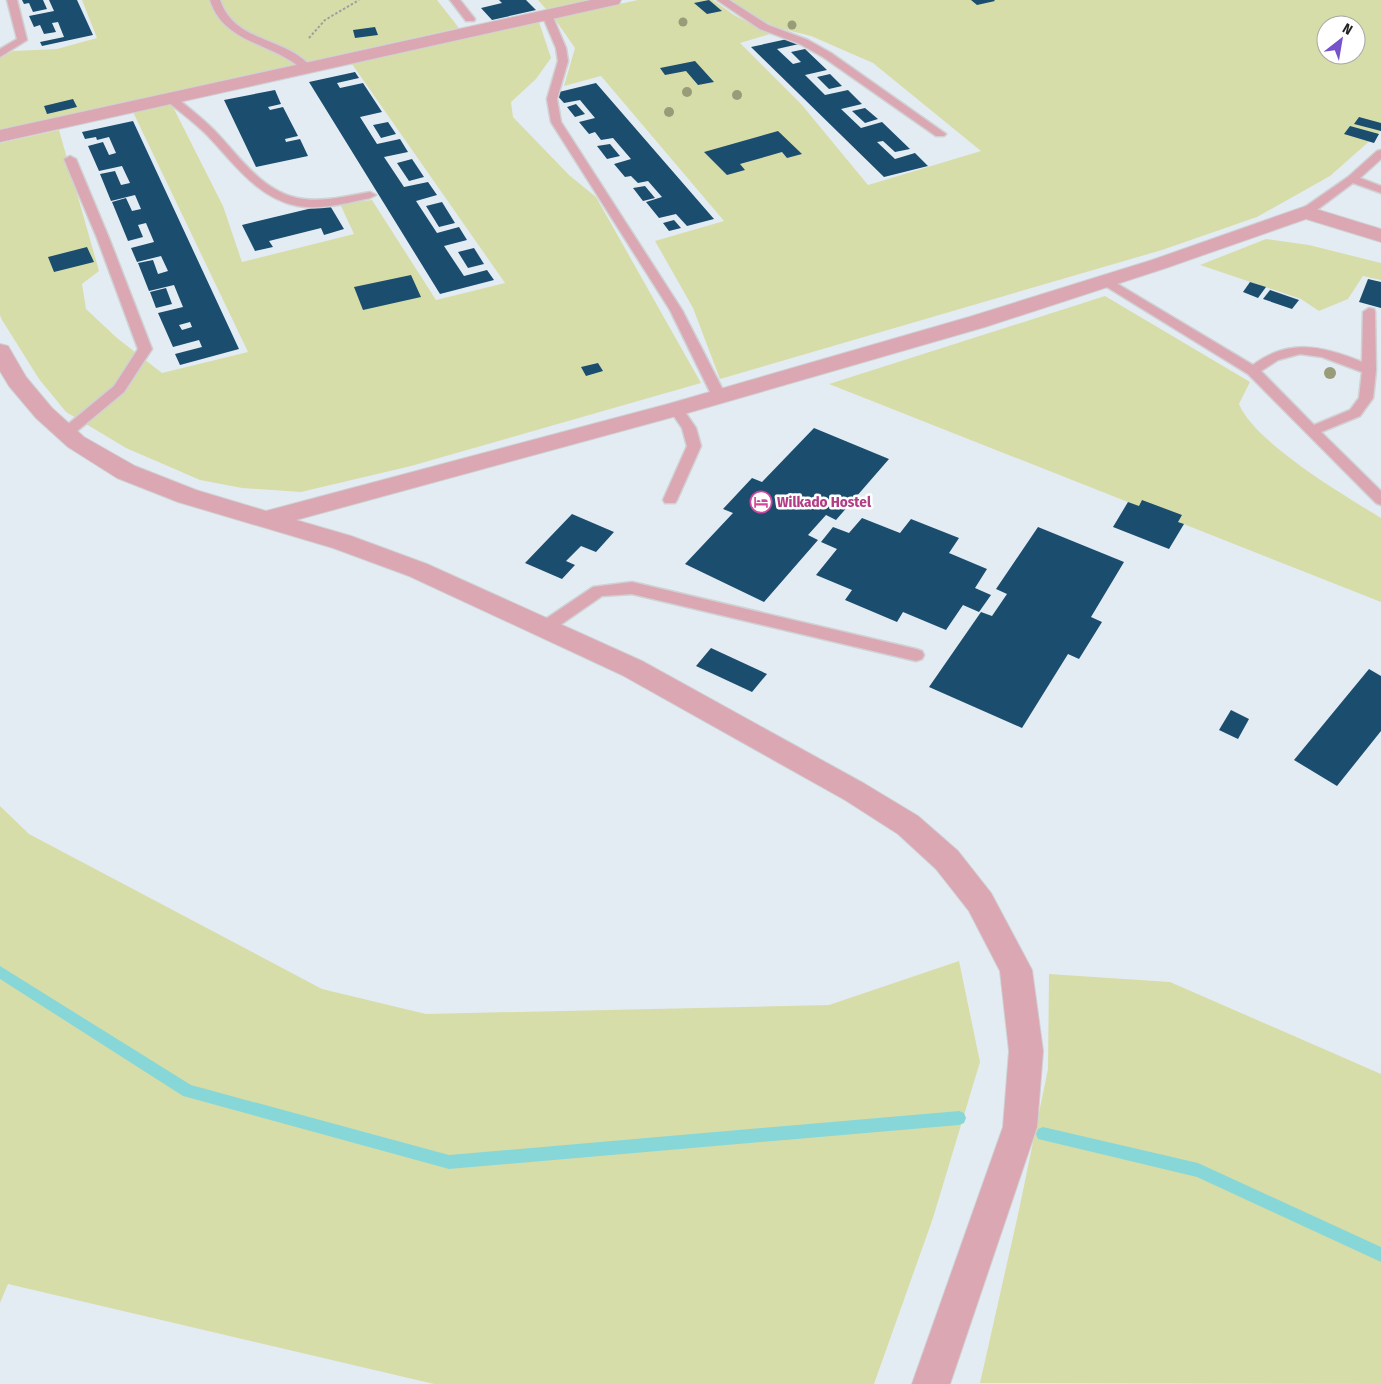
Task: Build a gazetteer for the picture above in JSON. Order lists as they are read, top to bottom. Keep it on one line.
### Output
{"places":{"hotel":["Wilkado Hostel"]},"north":"top right"}
